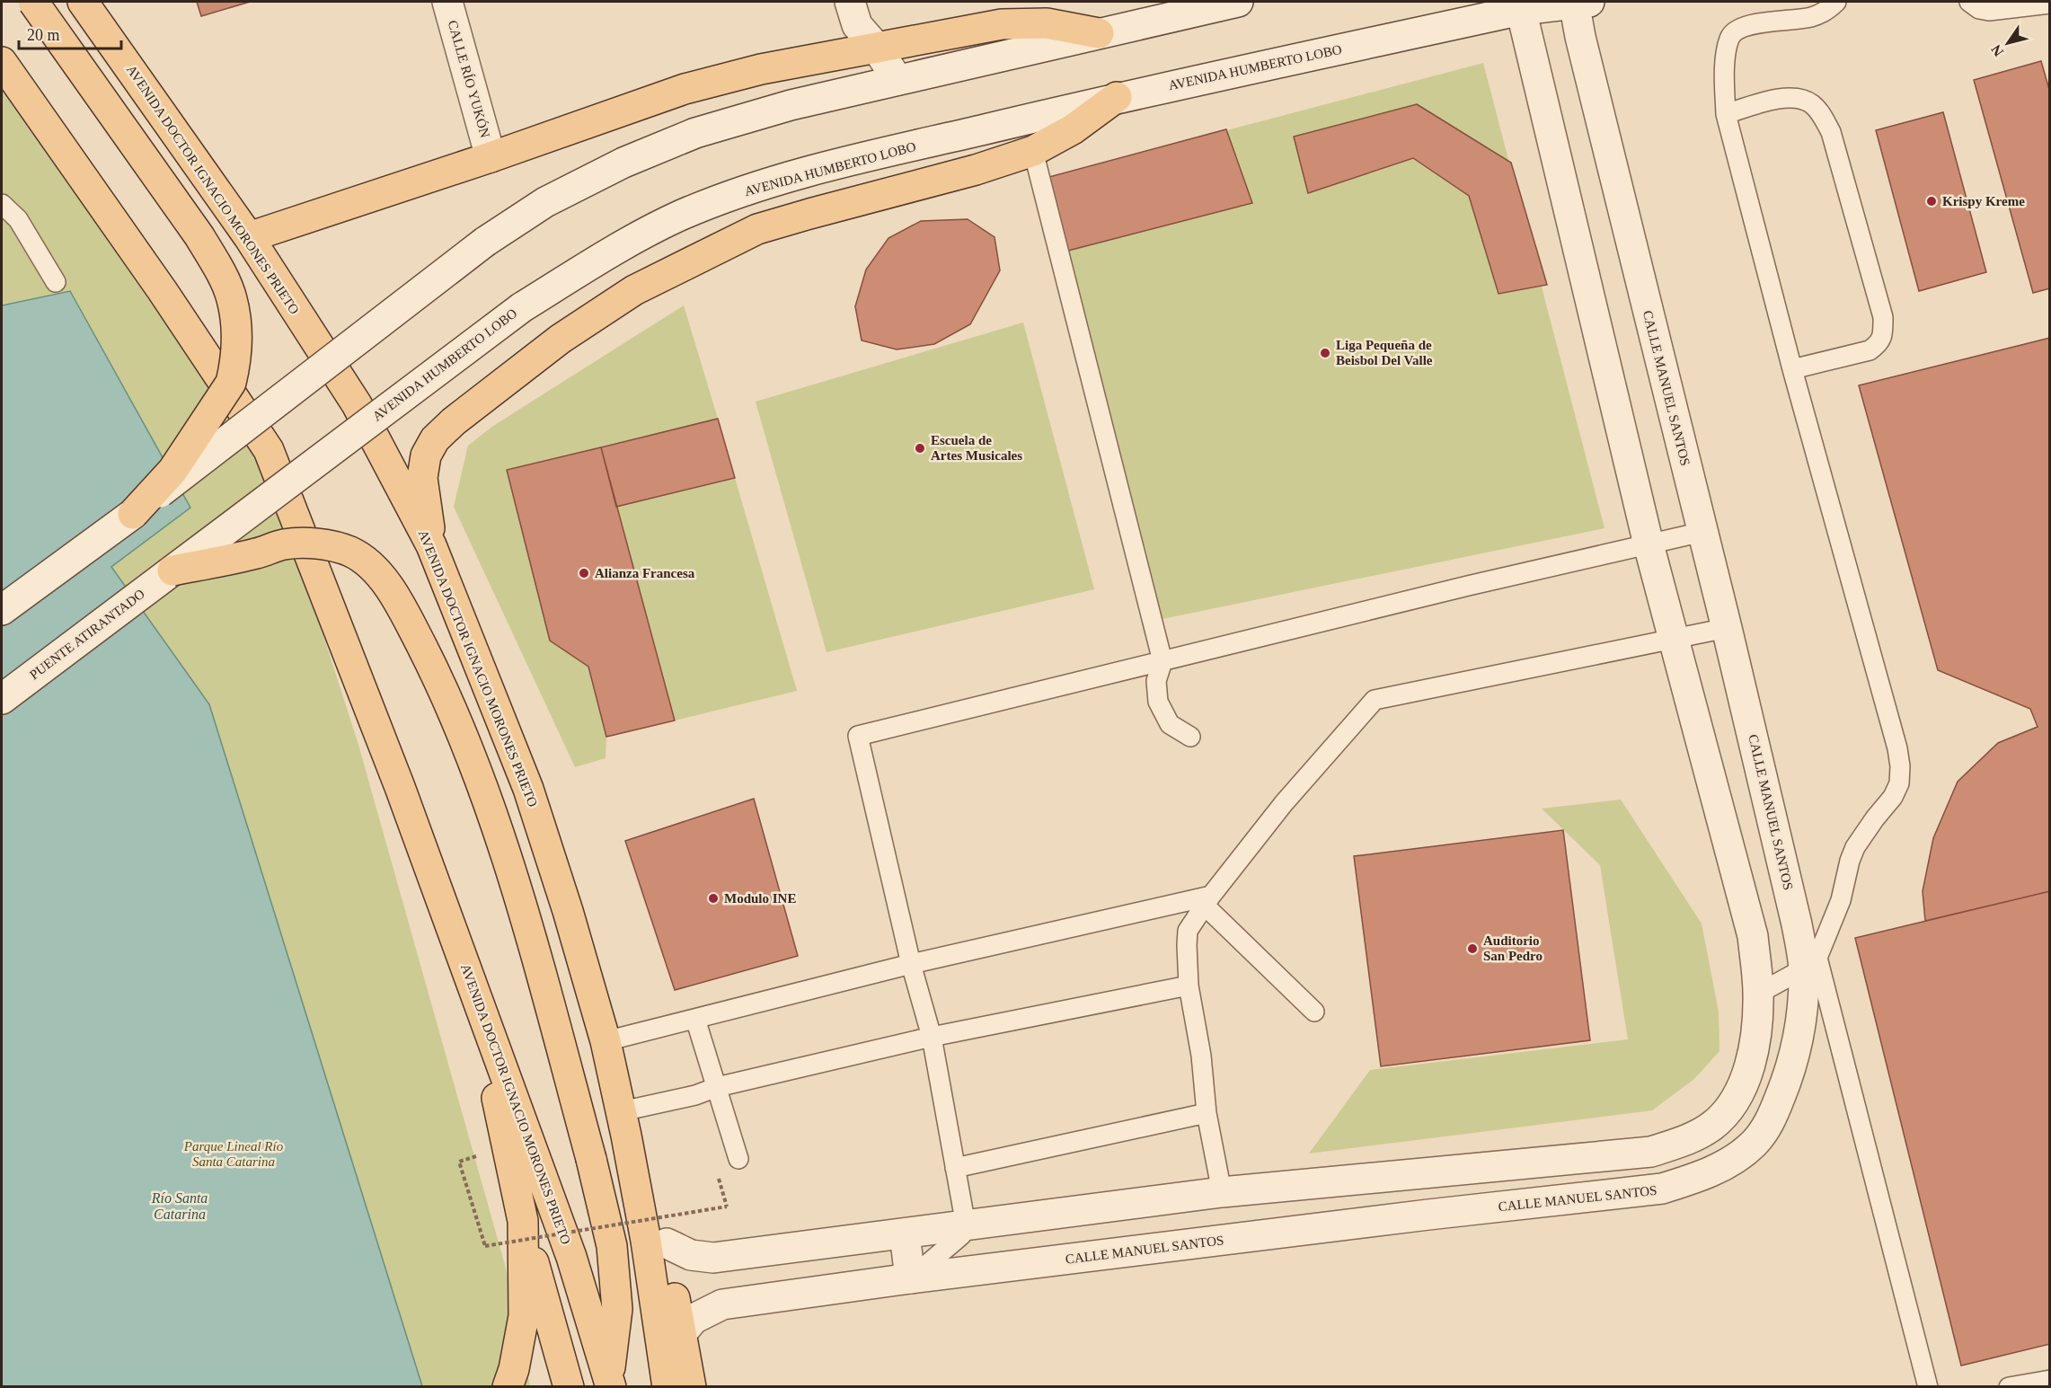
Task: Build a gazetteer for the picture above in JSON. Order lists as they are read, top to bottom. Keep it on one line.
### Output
{"streets":{"main road":["AVENIDA DOCTOR IGNACIO MORONES PRIETO"],"street":["AVENIDA HUMBERTO LOBO","CALLE RÍO YUKÓN","CALLE MANUEL SANTOS","PUENTE ATIRANTADO"]},"crossings":[["AVENIDA HUMBERTO LOBO","CALLE MANUEL SANTOS"],["AVENIDA HUMBERTO LOBO","PUENTE ATIRANTADO"]],"water":["Río Santa Catarina"],"parks":["Parque Lineal Río Santa Catarina"],"places":["Krispy Kreme","Liga Pequeña de Beisbol Del Valle","Escuela de Artes Musicales","Alianza Francesa","Modulo INE","Auditorio San Pedro"],"scale_bar":"20 m","north":"bottom left"}
